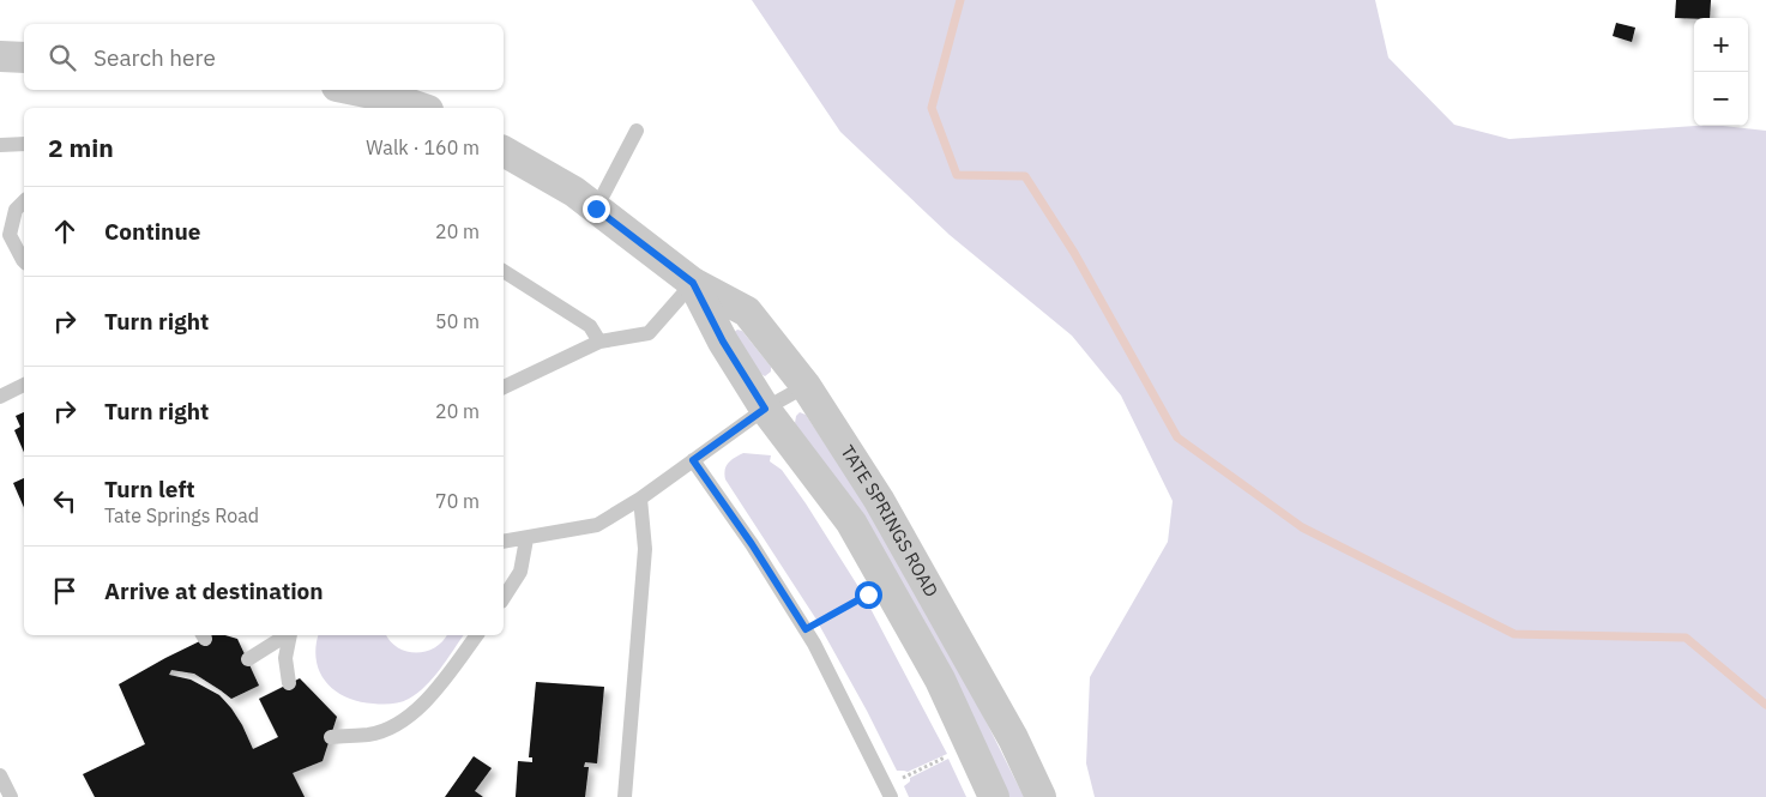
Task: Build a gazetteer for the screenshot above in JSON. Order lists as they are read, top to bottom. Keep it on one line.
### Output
{"streets":{"street":["TATE SPRINGS ROAD"]},"page":{"map_buttons":["+","−"],"search":"Search here","heading":["2 min","Walk · 160 m"],"list":[["Continue","20 m"],["Turn right","50 m"],["Turn right","20 m"],["Turn left","Tate Springs Road","70 m"],"Arrive at destination"]}}
